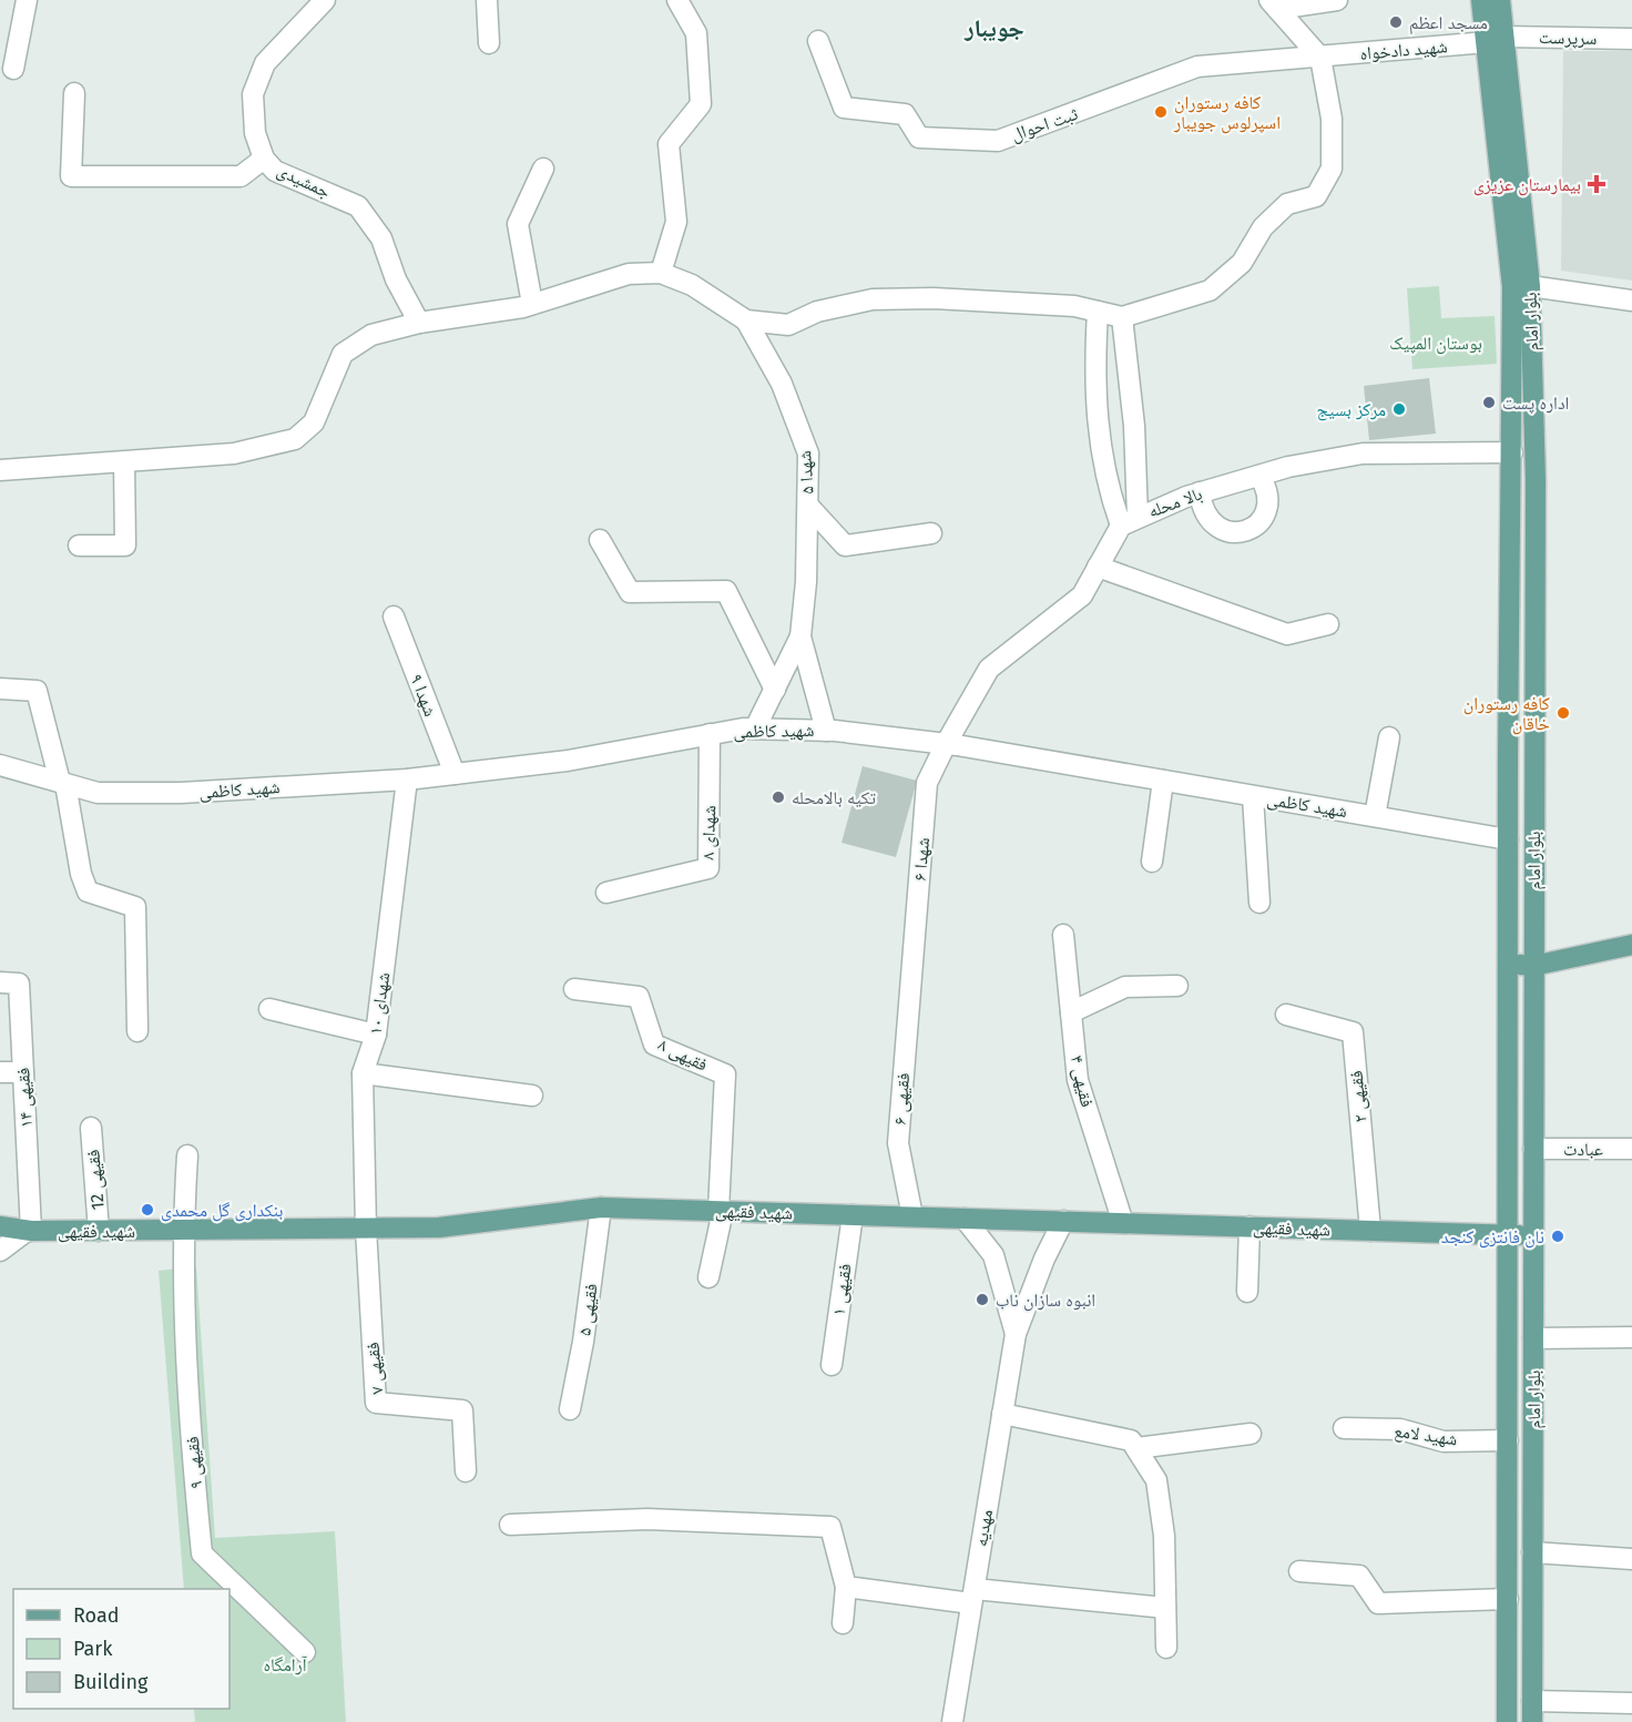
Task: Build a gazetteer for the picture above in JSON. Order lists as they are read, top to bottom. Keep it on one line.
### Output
{"streets":{"main road":["بلوار امام","شهید فقیهی"],"street":["سرپرست","شهید دادخواه","ثبت احوال","جمشیدی","شهدا ۵","بالا محله","شهدا ۹","شهید کاظمی","شهدای ۸","شهدا ۶","شهدای ۱۰","فقیهی ۸","فقیهی ۴","فقیهی ۲","فقیهی ۱۴","فقیهی ۶","عبادت","فقیهی 12","فقیهی ۱","فقیهی ۵","فقیهی ۷","شهید لامع","فقیهی ۹","مهدیه"]},"crossings":[["سرپرست","شهید دادخواه"],["سرپرست","بلوار امام"],["شهید دادخواه","ثبت احوال"],["شهید دادخواه","بلوار امام"],["بلوار امام","بالا محله"],["بلوار امام","شهید کاظمی"],["بلوار امام","عبادت"],["بلوار امام","شهید فقیهی"],["بلوار امام","شهید لامع"],["شهدا ۵","شهید کاظمی"],["شهدا ۹","شهید کاظمی"],["شهید کاظمی","شهدای ۸"],["شهید کاظمی","شهدا ۶"],["شهید کاظمی","شهدای ۱۰"],["شهدا ۶","فقیهی ۶"],["شهدای ۱۰","شهید فقیهی"],["شهدای ۱۰","فقیهی ۷"],["فقیهی ۸","شهید فقیهی"],["فقیهی ۴","شهید فقیهی"],["فقیهی ۲","شهید فقیهی"],["فقیهی ۱۴","شهید فقیهی"],["فقیهی ۶","شهید فقیهی"],["فقیهی 12","شهید فقیهی"],["شهید فقیهی","فقیهی ۱"],["شهید فقیهی","فقیهی ۵"],["شهید فقیهی","فقیهی ۷"],["شهید فقیهی","فقیهی ۹"]],"districts":["جویبار"],"parks":["بوستان المپیک","آرامگاه"],"places":{"other":["مسجد اعظم","کافه رستوران اسپرلوس جویبار","اداره پست","مرکز بسیج","کافه رستوران خاقان","تکیه بالامحله","بنکداری گل محمدی","نان فانتزی کنجد","انبوه سازان ناب"],"health":["بیمارستان عزیزی"]},"legend":["Road","Park","Building"]}
